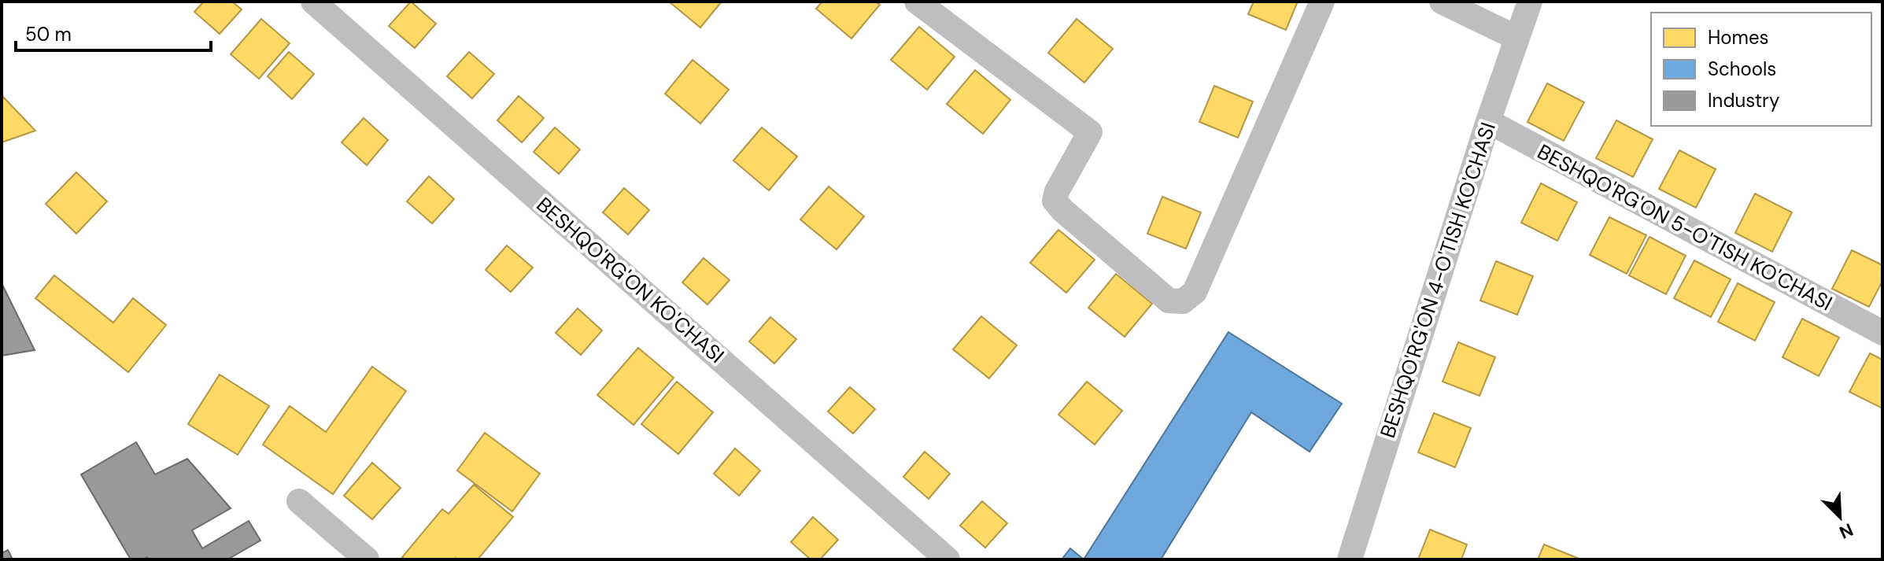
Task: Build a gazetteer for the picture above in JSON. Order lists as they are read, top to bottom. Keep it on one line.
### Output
{"streets":{"street":["BESHQO'RG'ON 5-O'TISH KO'CHASI","BESHQO'RG'ON KO'CHASI","BESHQO'RG'ON 4-O'TISH KO'CHASI"]},"crossings":[["BESHQO'RG'ON 5-O'TISH KO'CHASI","BESHQO'RG'ON 4-O'TISH KO'CHASI"]],"legend":["Homes","Schools","Industry"],"scale_bar":"50 m","north":"bottom right"}
